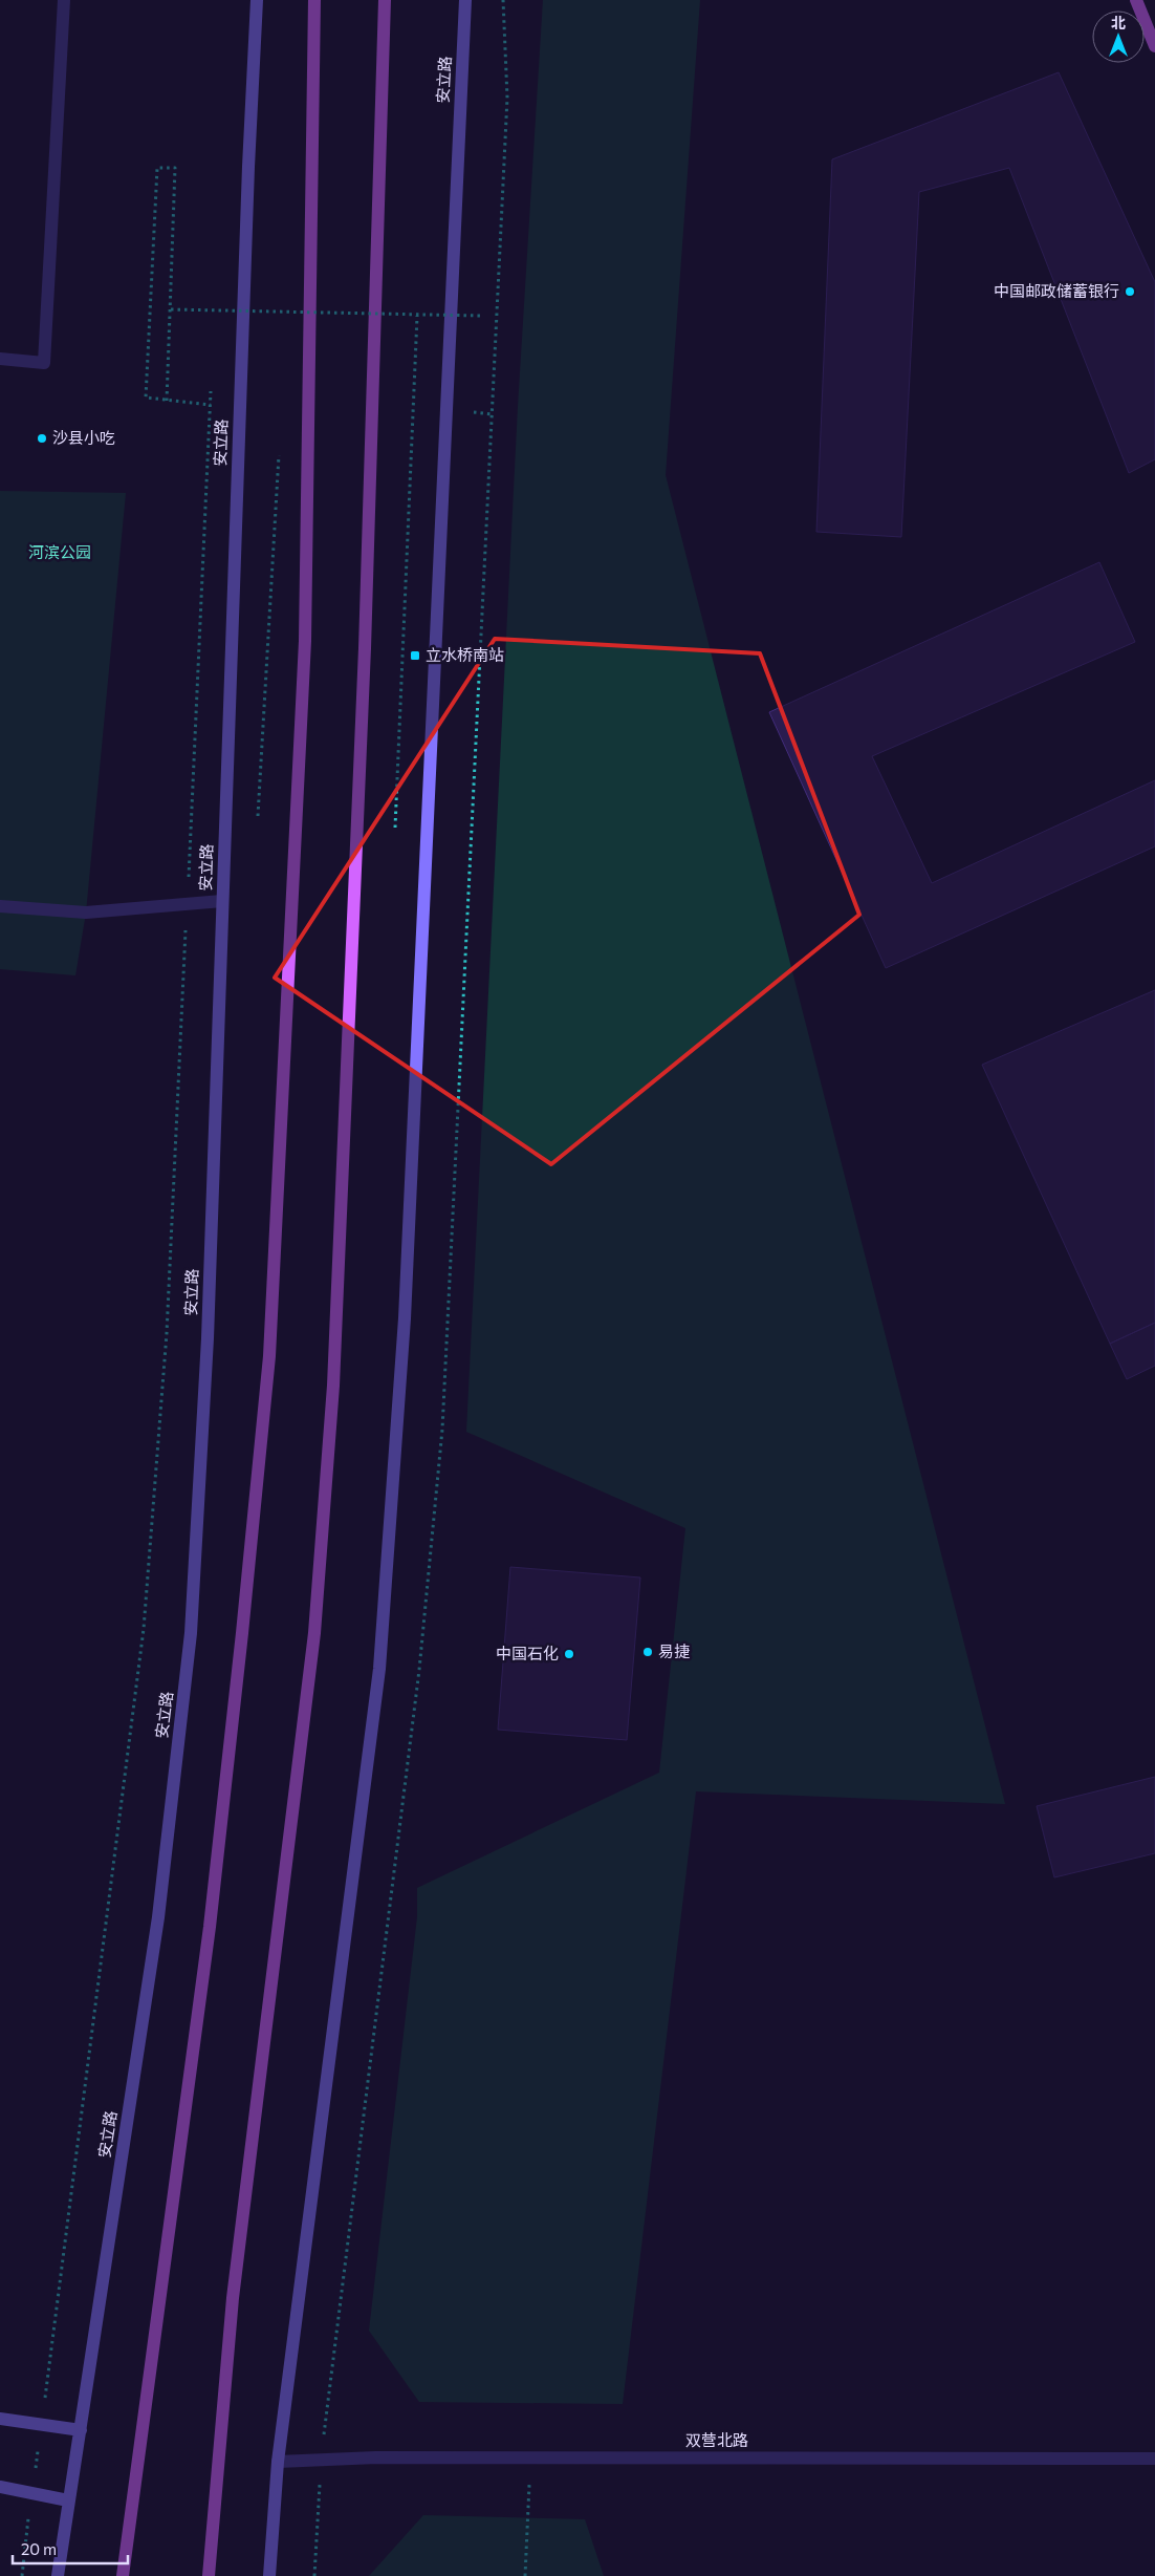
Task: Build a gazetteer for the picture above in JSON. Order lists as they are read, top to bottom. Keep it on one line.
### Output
{"streets":{"street":["安立路","双营北路"]},"crossings":[["安立路","双营北路"]],"parks":["河滨公园"],"places":{"other":["中国邮政储蓄银行","沙县小吃","易捷","中国石化"],"transit":["立水桥南站"]},"scale_bar":"20 m","north":"top"}
